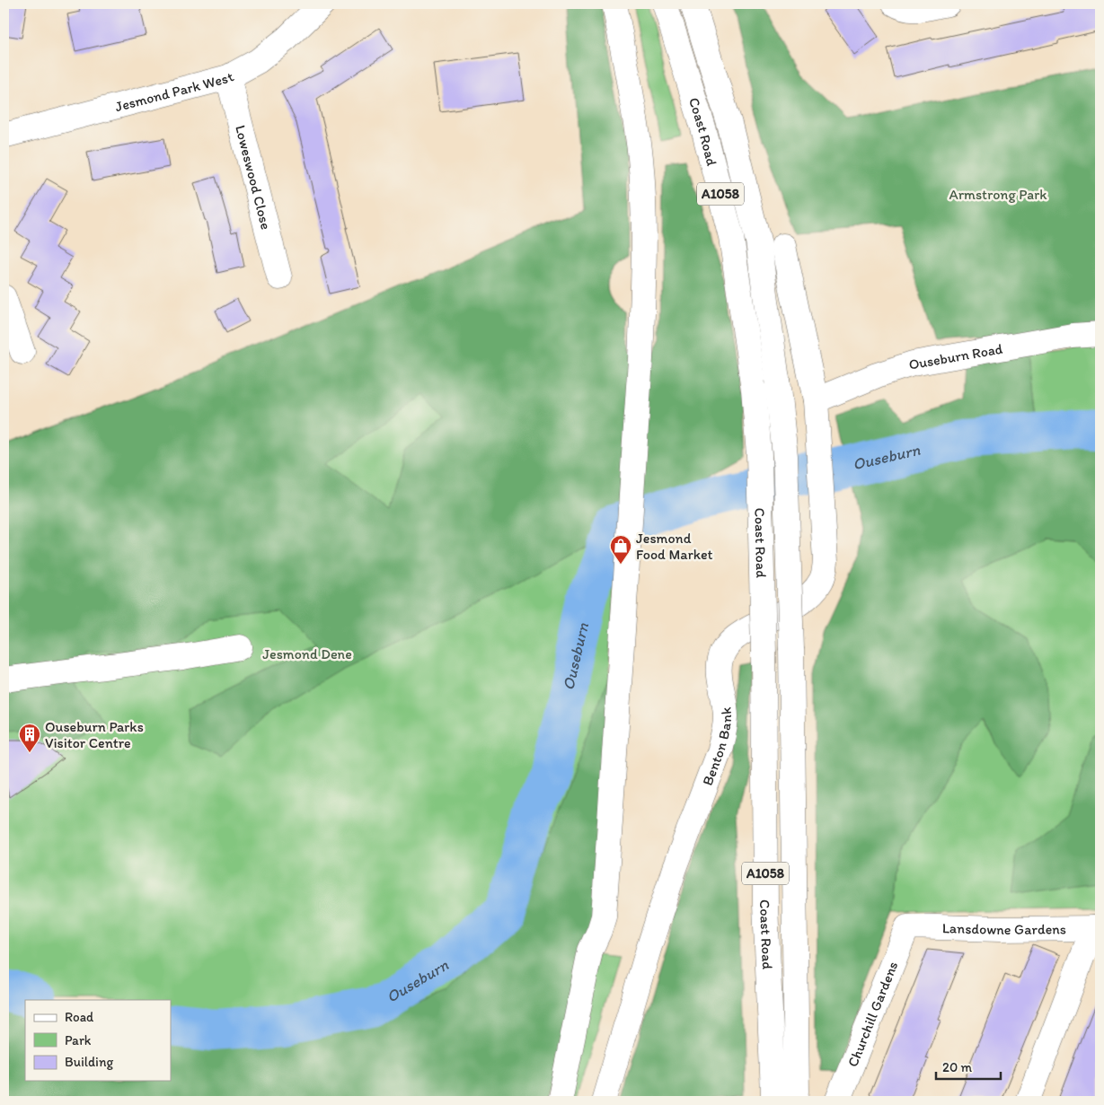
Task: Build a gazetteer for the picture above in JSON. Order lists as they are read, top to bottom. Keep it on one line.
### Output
{"streets":{"main road":["Jesmond Park West","Coast Road","Loweswood Close","A1058","Ouseburn Road","Benton Bank","Lansdowne Gardens","Churchill Gardens"]},"crossings":[["Jesmond Park West","Loweswood Close"],["Ouseburn Road","Benton Bank"],["Lansdowne Gardens","Churchill Gardens"]],"water":["Ouseburn"],"parks":["Armstrong Park","Jesmond Dene"],"places":{"shop":["Jesmond Food Market"],"building":["Ouseburn Parks Visitor Centre"]},"legend":["Road","Park","Building"],"scale_bar":"20 m"}
